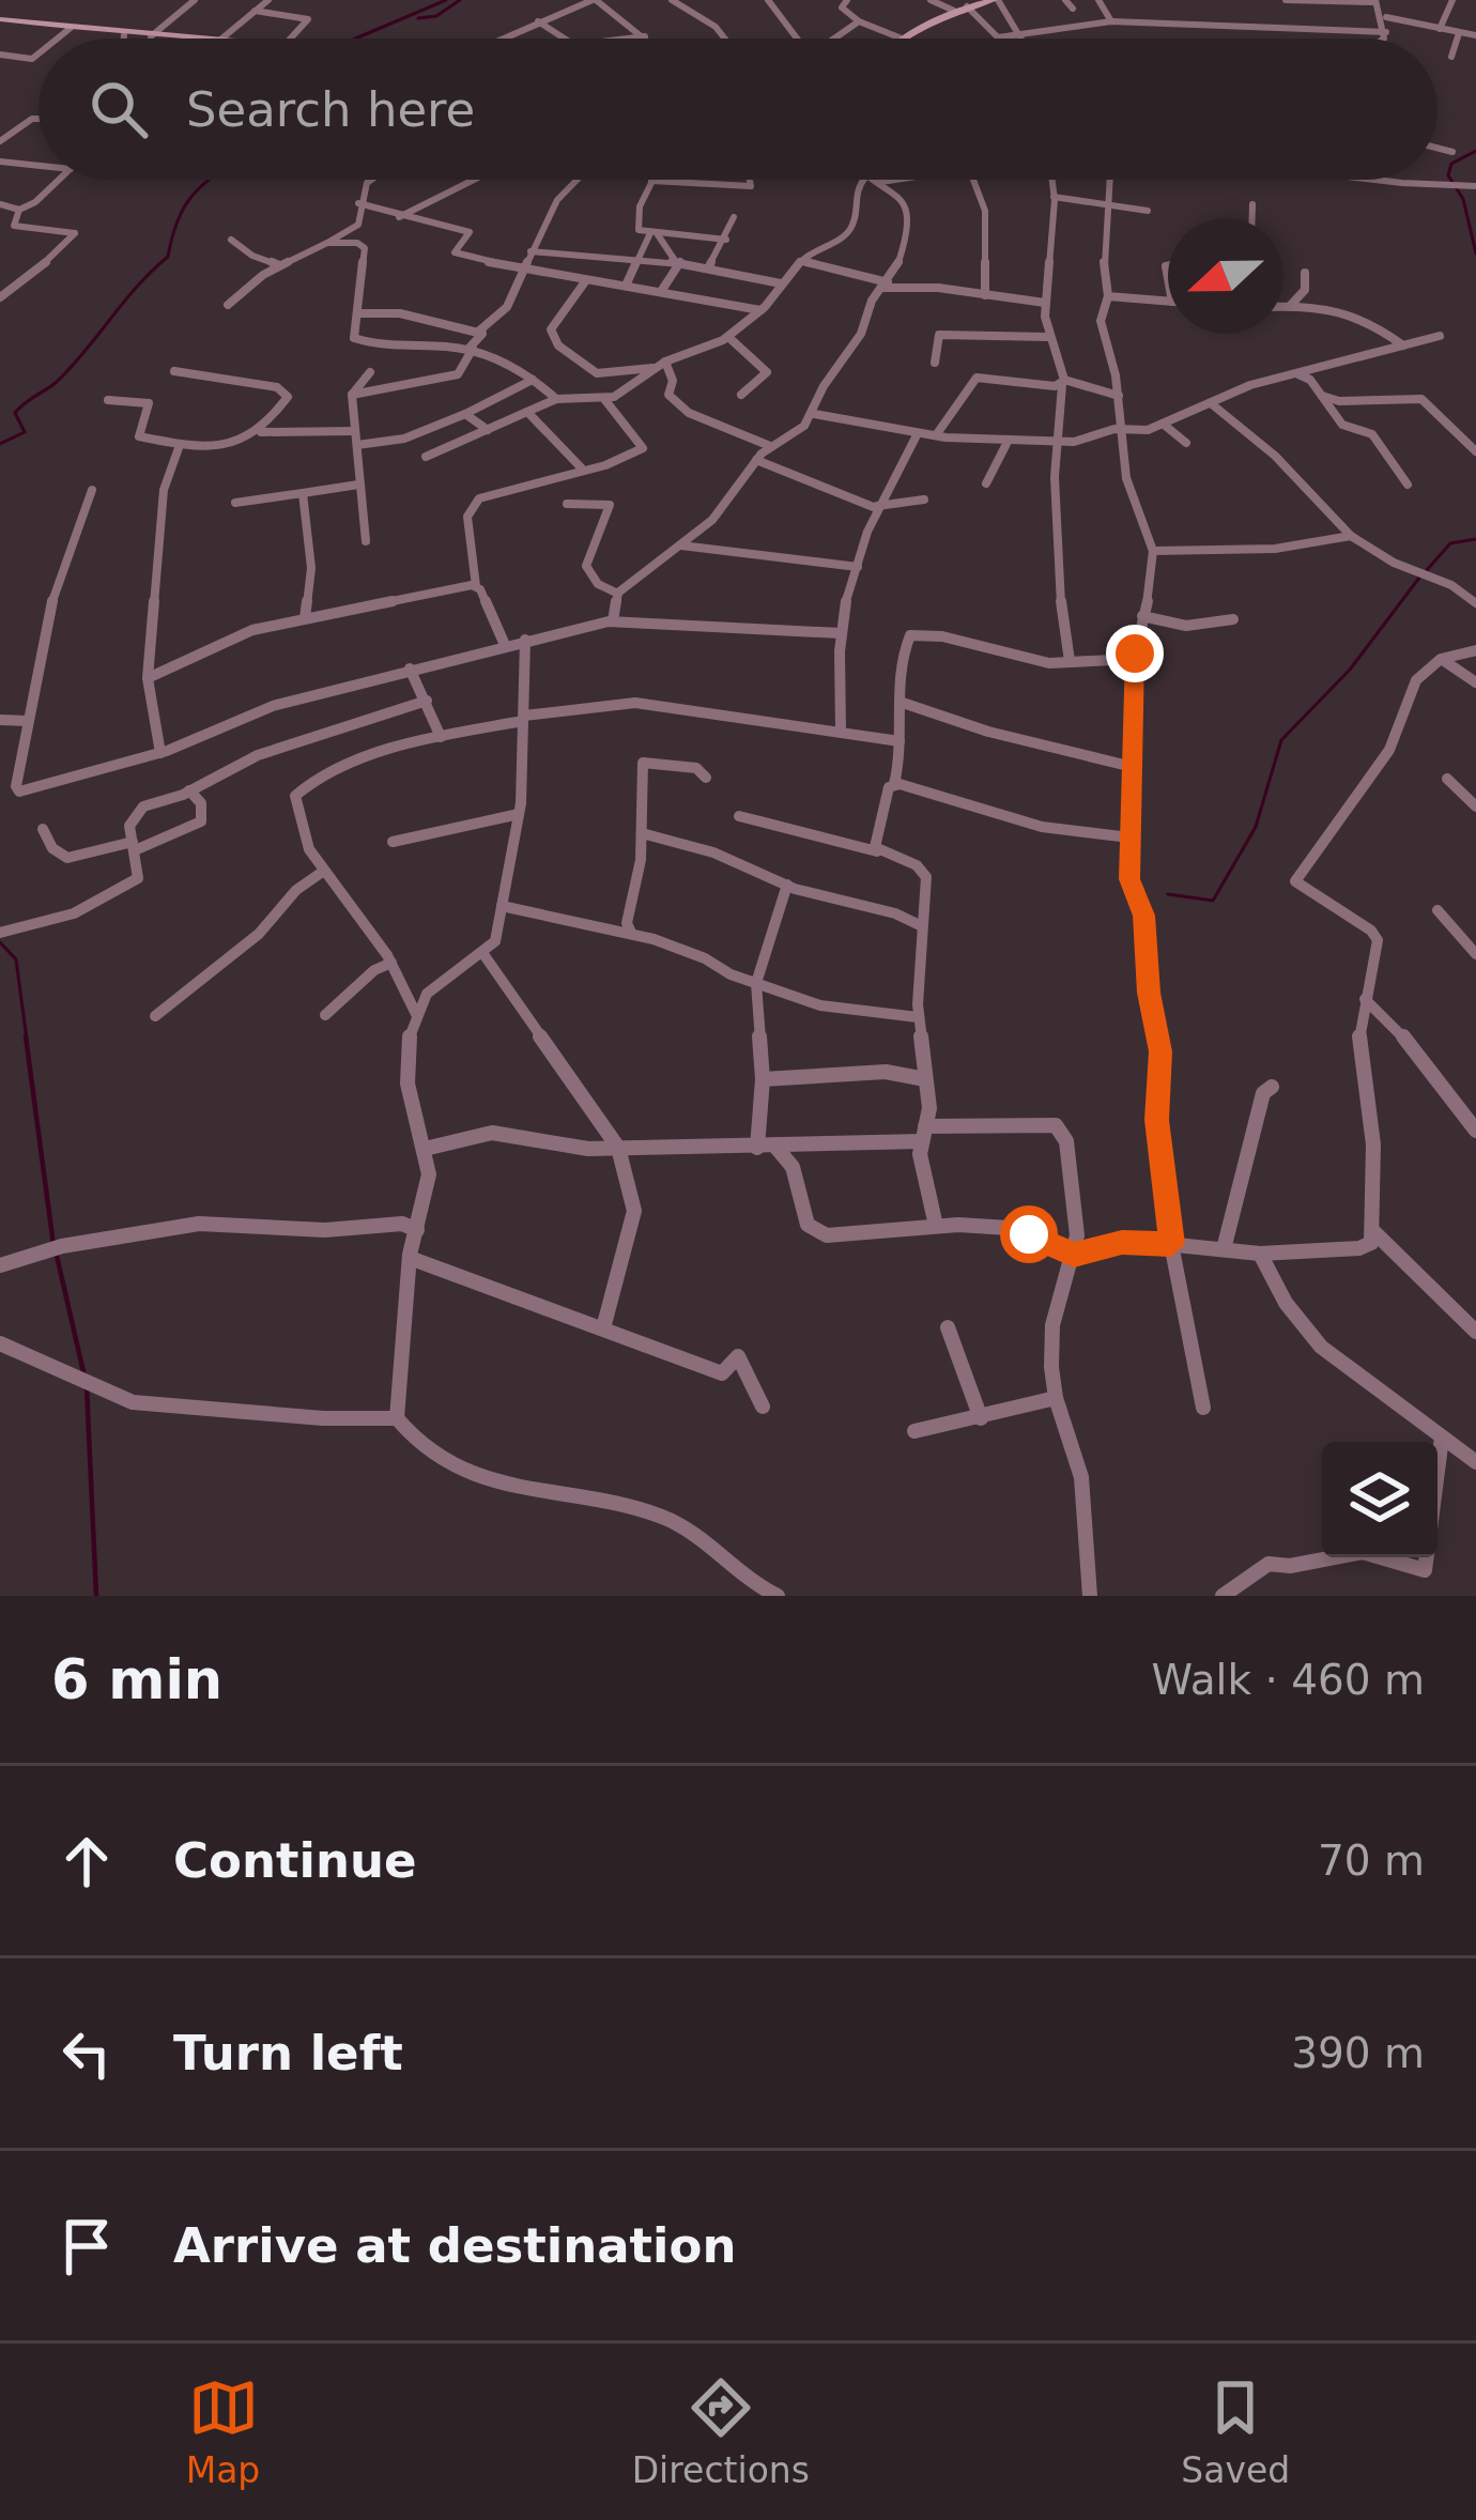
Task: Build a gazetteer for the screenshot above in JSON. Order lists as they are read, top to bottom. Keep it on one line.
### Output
{"north":"left","page":{"search":"Search here","heading":["6 min","Walk · 460 m"],"list":[["Continue","70 m"],["Turn left","390 m"],"Arrive at destination"],"nav":["Map","Directions","Saved"]}}
